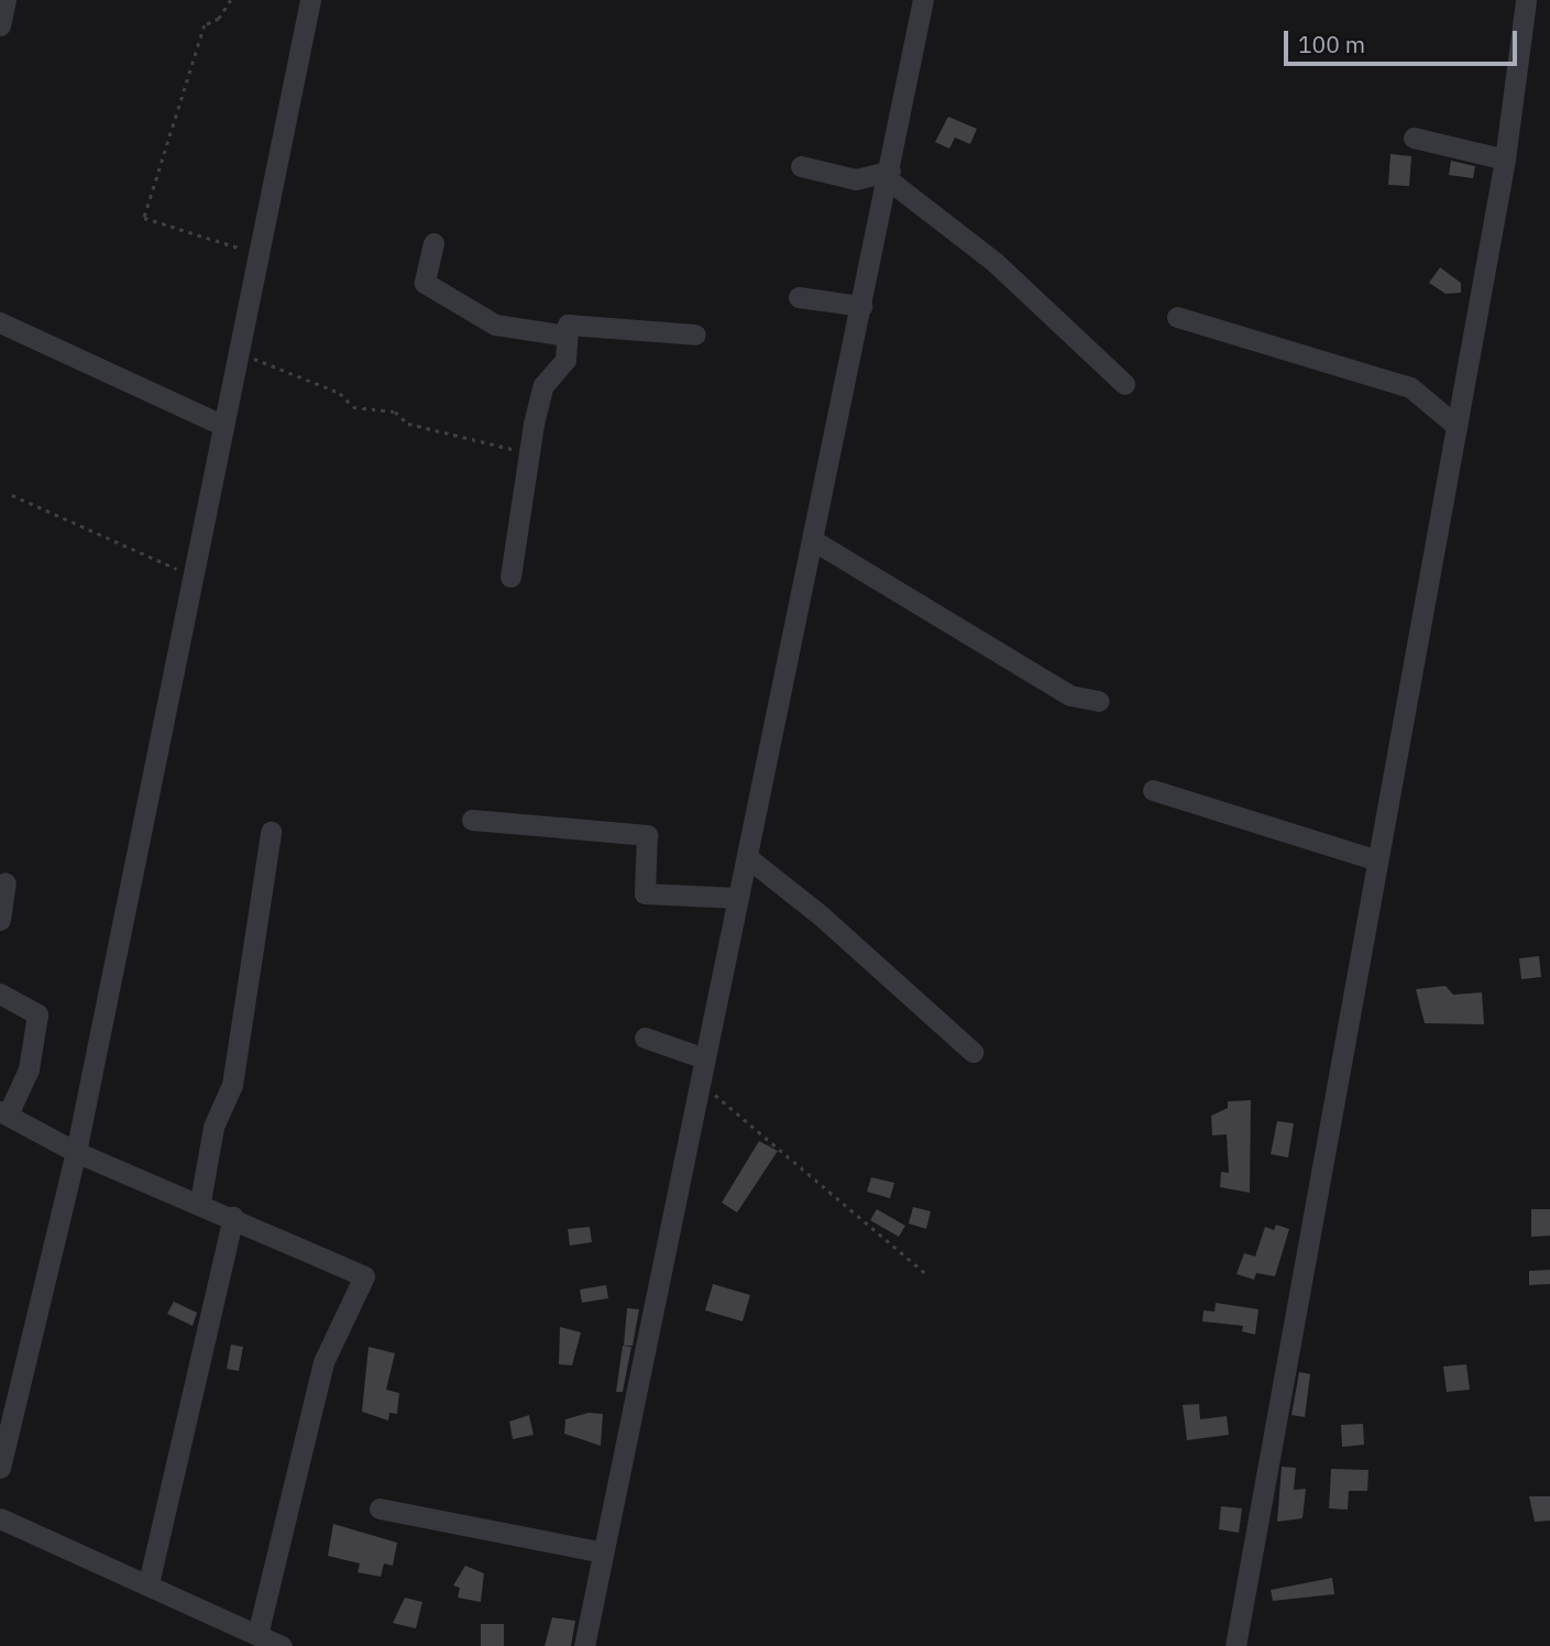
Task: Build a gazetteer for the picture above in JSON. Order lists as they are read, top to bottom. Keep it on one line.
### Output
{"scale_bar":"100 m"}
